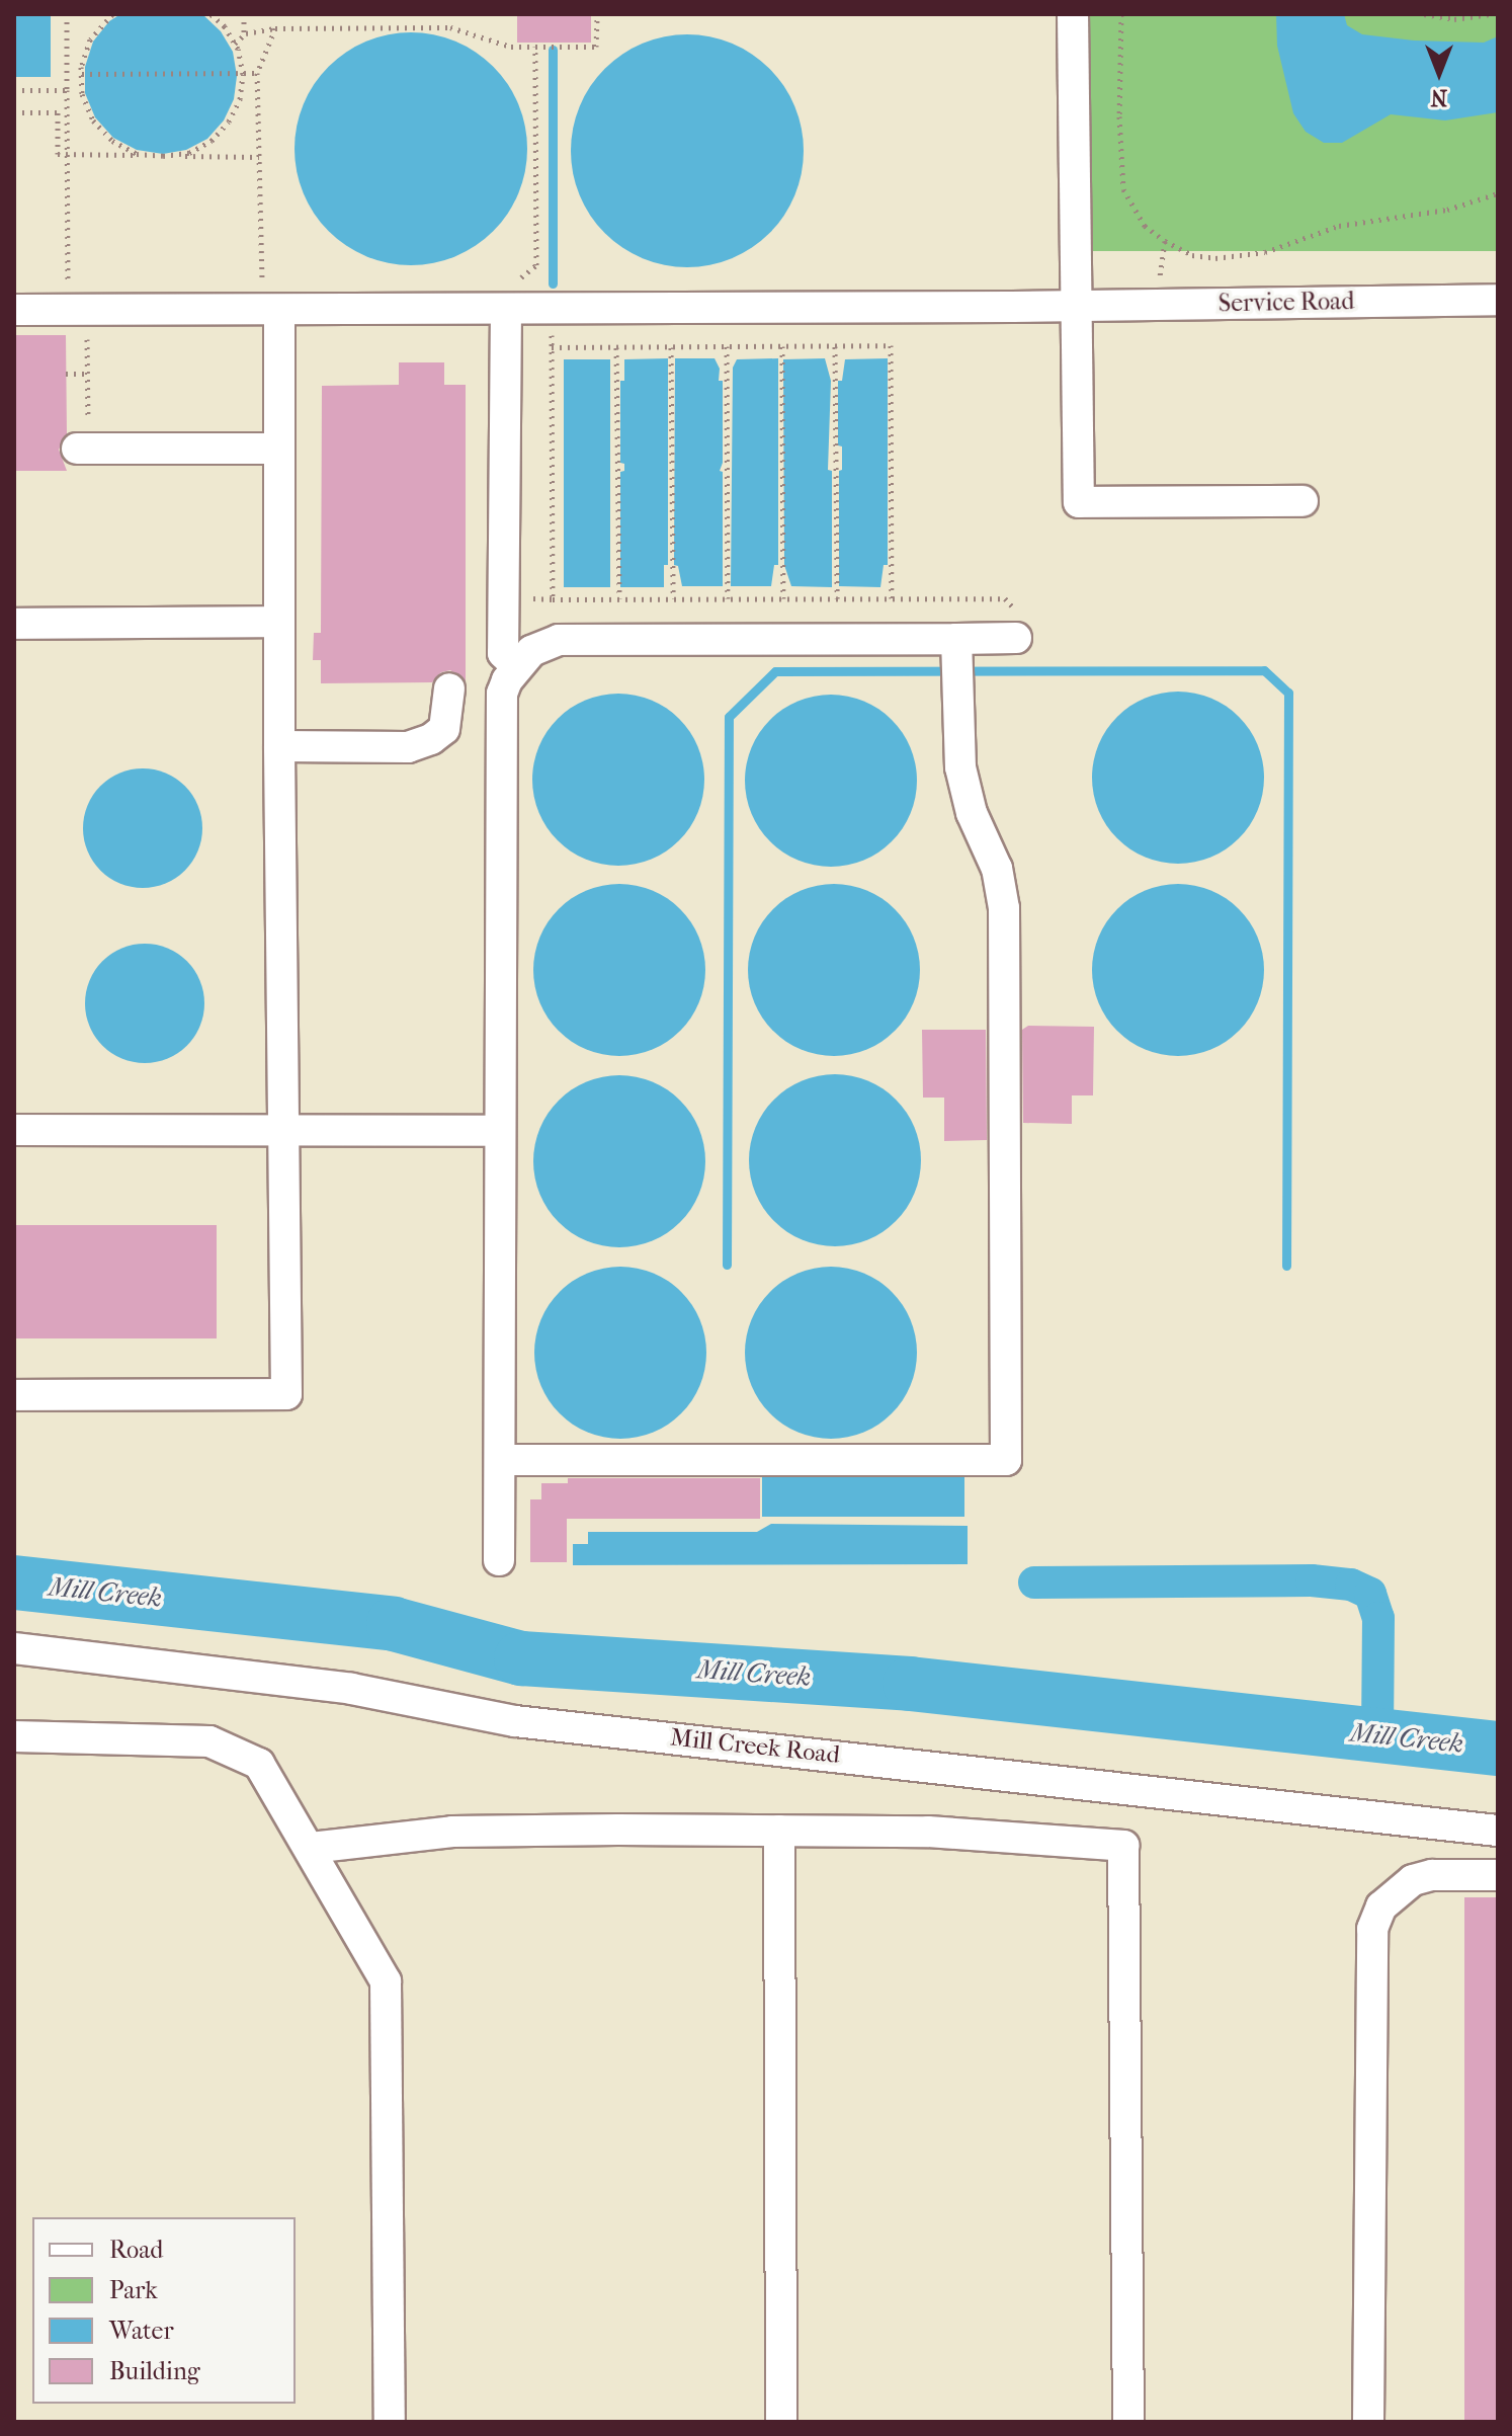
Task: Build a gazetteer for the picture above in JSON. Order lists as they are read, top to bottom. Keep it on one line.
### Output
{"streets":{"street":["Service Road","Mill Creek Road"]},"water":["Mill Creek"],"legend":["Road","Park","Water","Building"],"north":"bottom"}
